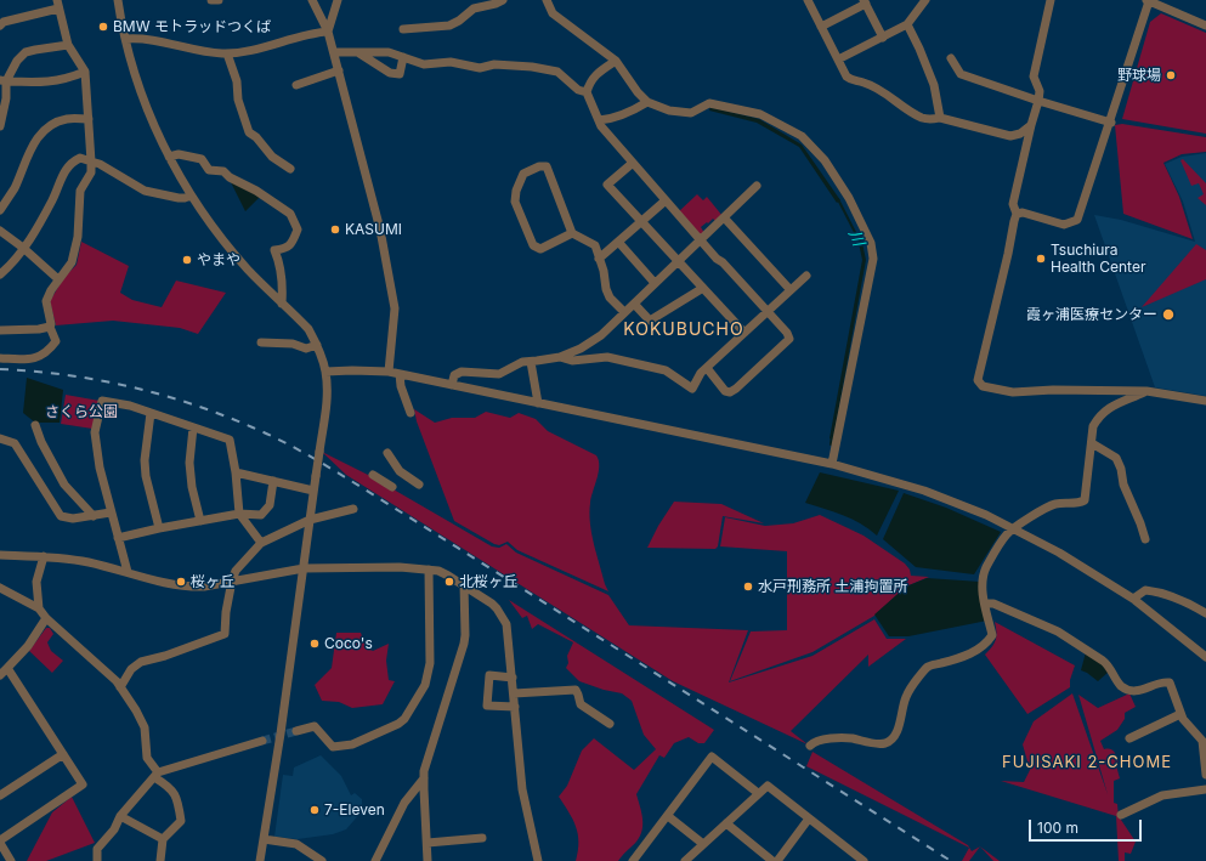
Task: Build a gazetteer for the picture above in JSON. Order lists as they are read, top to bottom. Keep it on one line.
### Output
{"districts":["KOKUBUCHO","FUJISAKI 2-CHOME"],"water":["川"],"parks":["さくら公園"],"places":["BMW モトラッドつくば","野球場","KASUMI","Tsuchiura Health Center","やまや","霞ヶ浦医療センター","桜ヶ丘","北桜ヶ丘","水戸刑務所 土浦拘置所","Coco's","7-Eleven"],"scale_bar":"100 m"}
